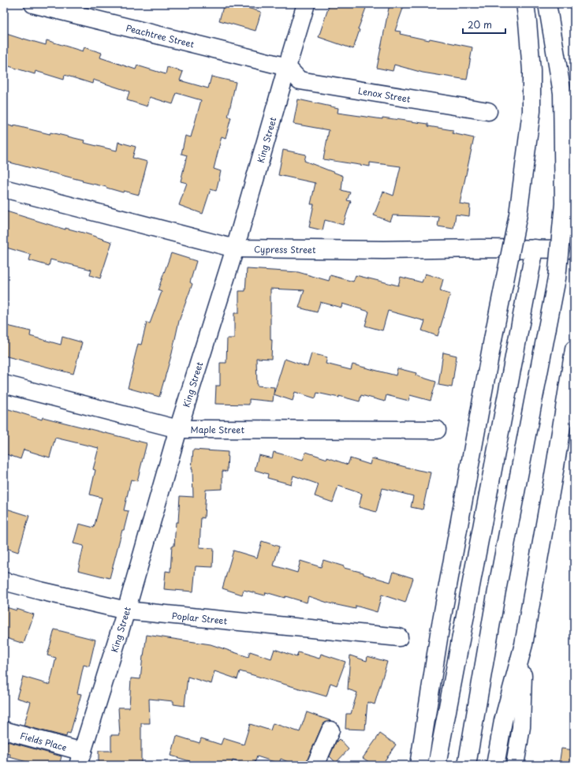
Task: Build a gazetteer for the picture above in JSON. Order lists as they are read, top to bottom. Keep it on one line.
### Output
{"streets":{"main road":["Peachtree Street","Lenox Street","King Street","Cypress Street","Maple Street","Poplar Street","Fields Place"]},"crossings":[["Peachtree Street","Lenox Street"],["Peachtree Street","King Street"],["Lenox Street","King Street"],["King Street","Cypress Street"],["King Street","Maple Street"],["King Street","Poplar Street"],["King Street","Fields Place"]],"scale_bar":"20 m"}
